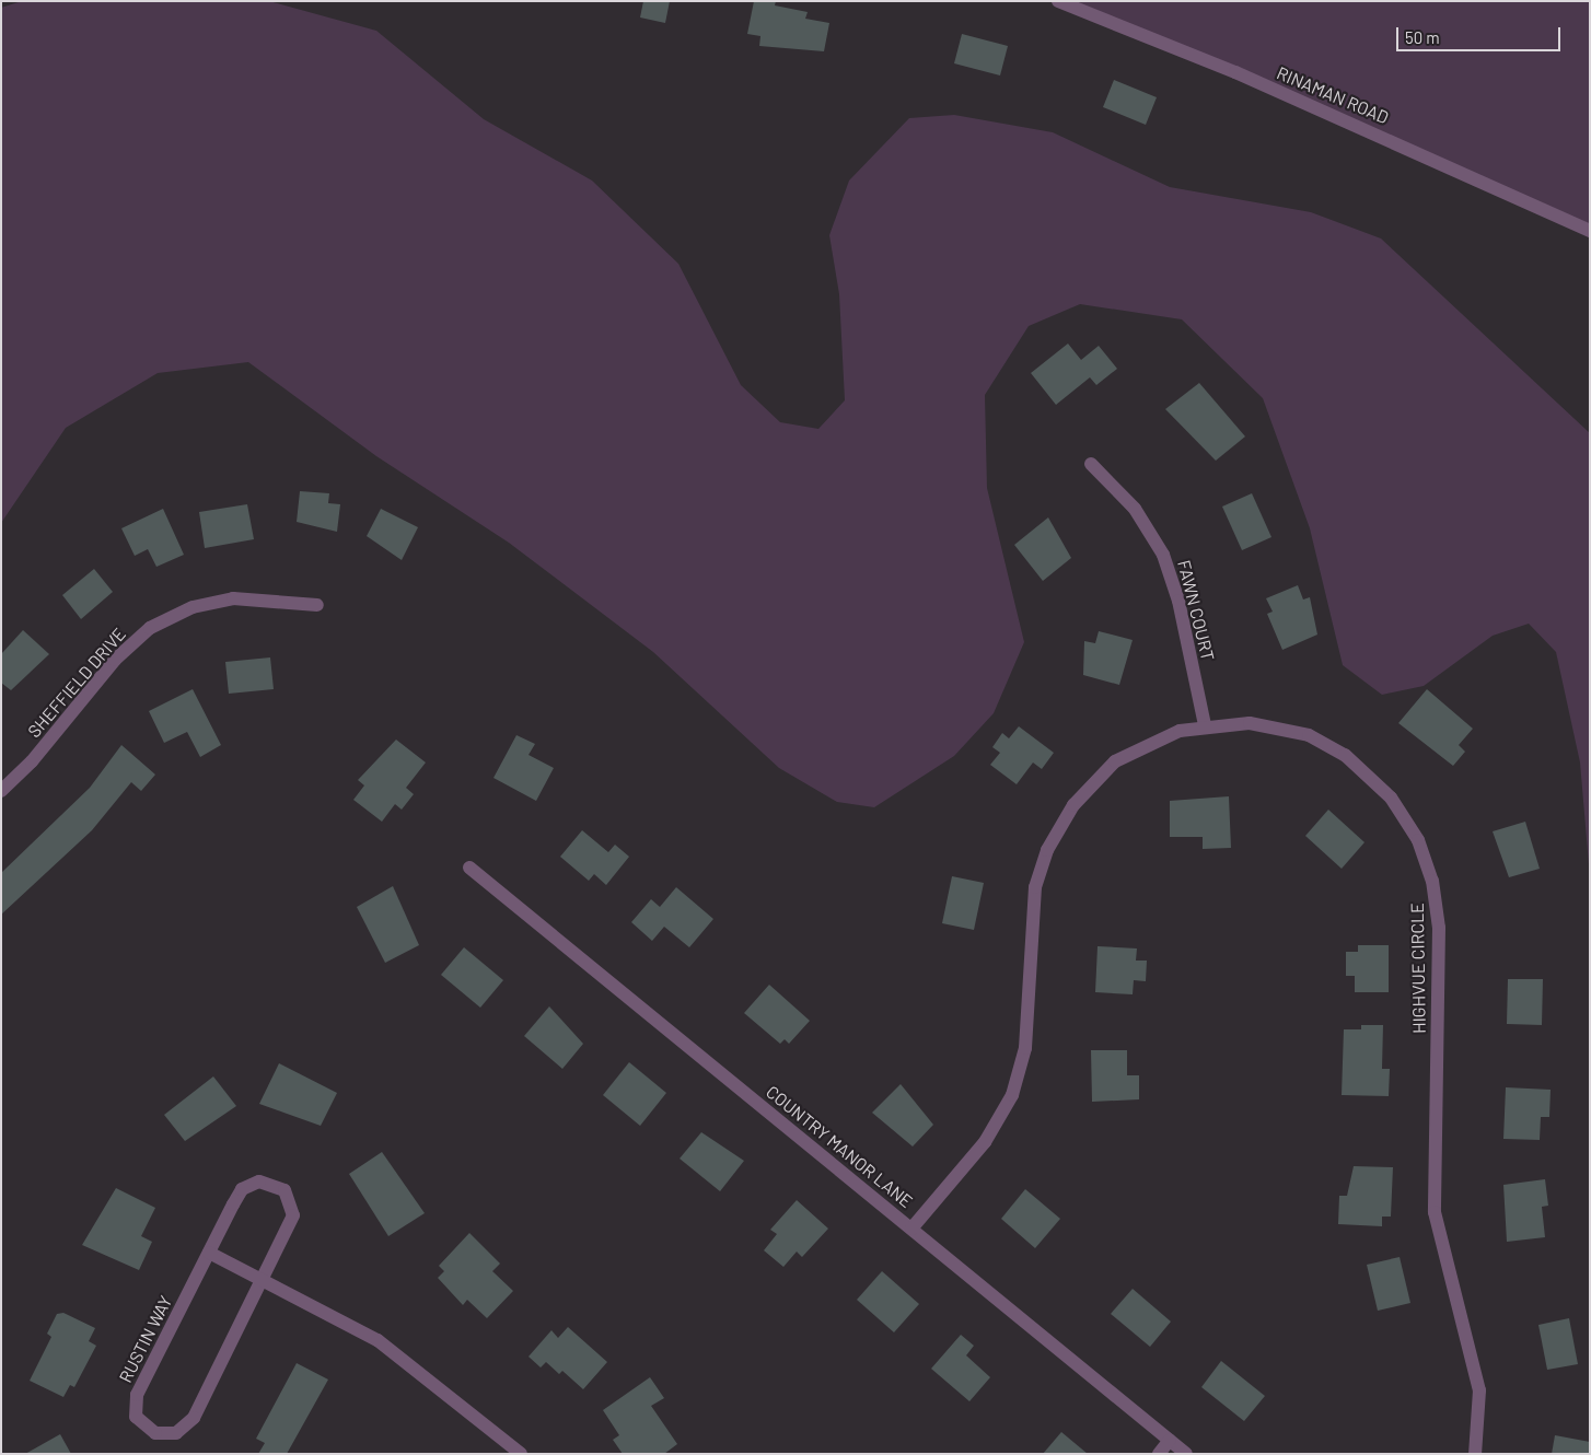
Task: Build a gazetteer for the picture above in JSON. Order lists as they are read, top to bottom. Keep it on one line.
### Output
{"streets":{"street":["RINAMAN ROAD","FAWN COURT","SHEFFIELD DRIVE","HIGHVUE CIRCLE","COUNTRY MANOR LANE","RUSTIN WAY"]},"crossings":[["FAWN COURT","HIGHVUE CIRCLE"],["HIGHVUE CIRCLE","COUNTRY MANOR LANE"]],"scale_bar":"50 m"}
